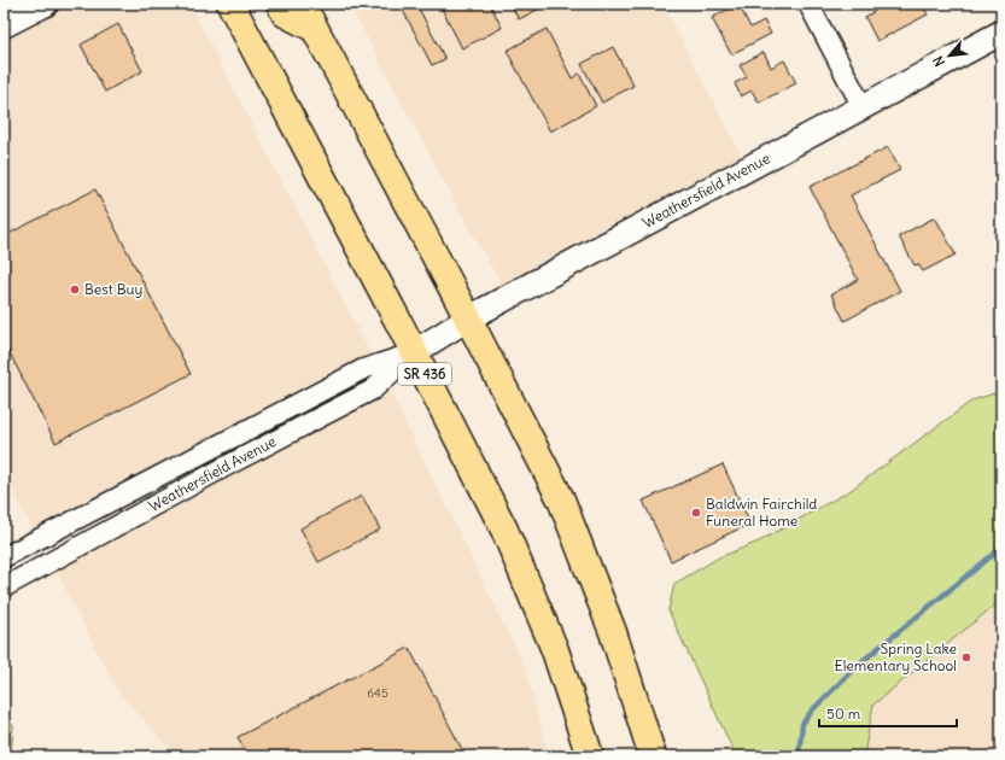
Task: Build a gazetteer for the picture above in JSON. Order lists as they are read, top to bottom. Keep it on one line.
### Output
{"streets":{"main road":["SR 436"],"street":["Weathersfield Avenue"]},"crossings":[["Weathersfield Avenue","SR 436"]],"places":["Best Buy","Baldwin Fairchild Funeral Home","Spring Lake Elementary School"],"house_numbers":["645"],"scale_bar":"50 m","north":"bottom left"}
